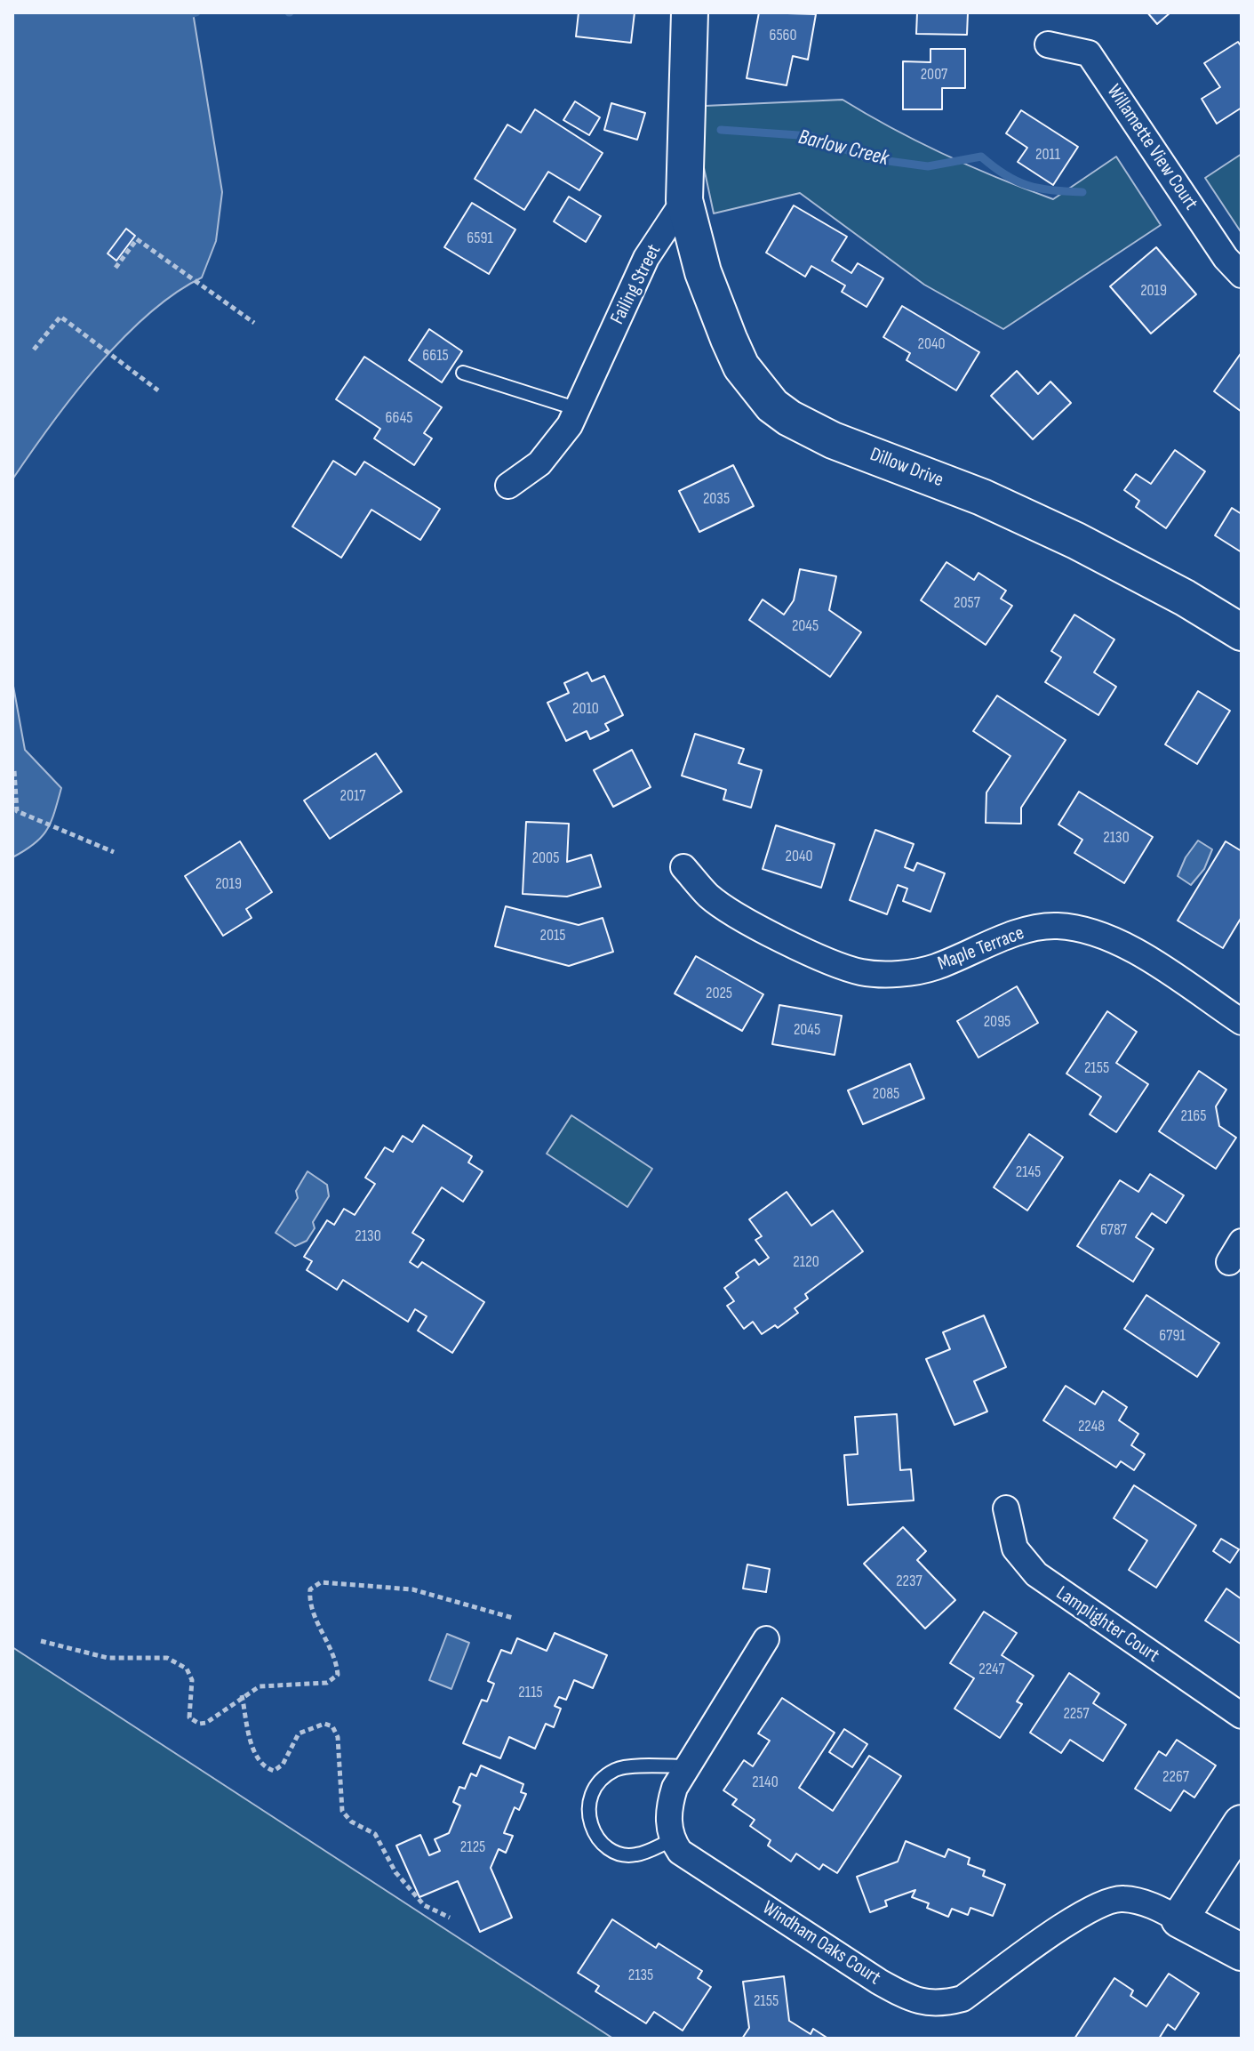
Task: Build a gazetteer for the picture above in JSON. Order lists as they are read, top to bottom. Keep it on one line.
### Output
{"streets":{"street":["Willamette View Court","Failing Street","Dillow Drive","Maple Terrace","Lamplighter Court","Windham Oaks Court"]},"crossings":[["Failing Street","Dillow Drive"]],"water":["Barlow Creek"],"house_numbers":["6560","2007","2011","6591","2019","2040","6615","6645","2035","2057","2045","2010","2017","2130","2040","2005","2019","2015","2025","2095","2045","2155","2085","2165","2145","6787","2130","2120","6791","2248","2237","2247","2115","2257","2267","2140","2125","2135","2155"]}
